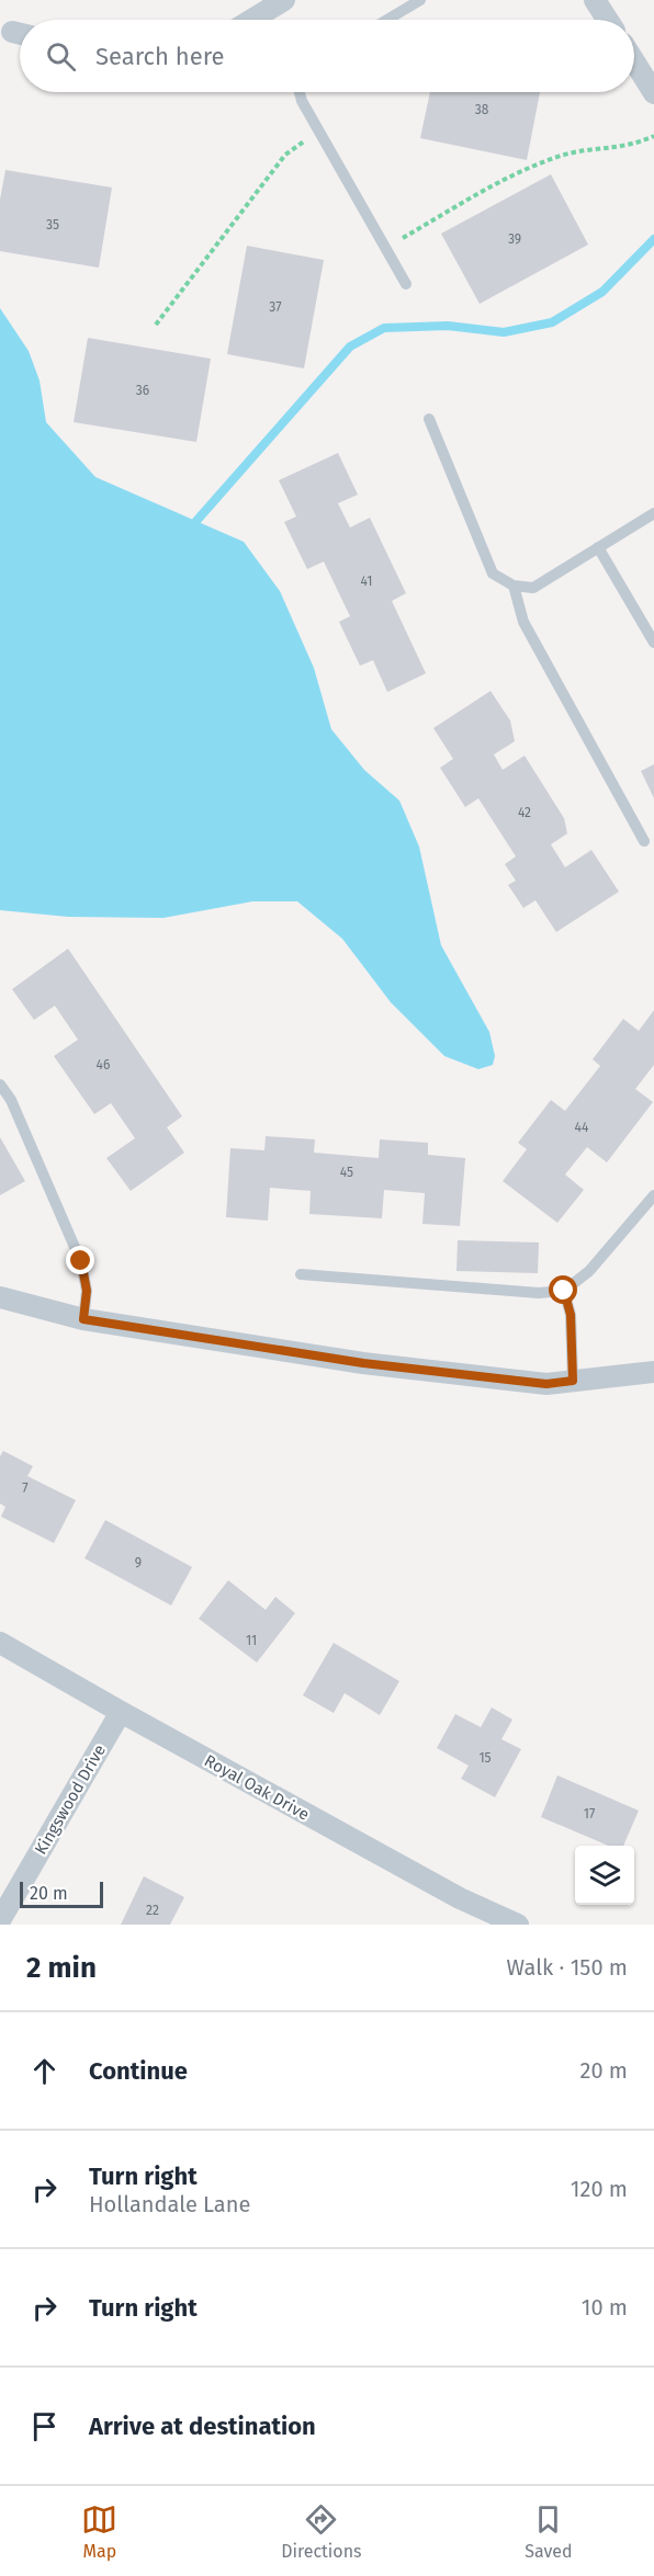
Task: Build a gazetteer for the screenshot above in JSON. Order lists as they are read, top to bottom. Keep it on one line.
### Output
{"streets":{"street":["Royal Oak Drive","Kingswood Drive"]},"crossings":[["Royal Oak Drive","Kingswood Drive"]],"house_numbers":["38","35","39","37","36","41","42","46","44","45","7","9","11","15","17","22"],"scale_bar":"20 m","page":{"search":"Search here","scale":"20 m","heading":["2 min","Walk · 150 m"],"list":[["Continue","20 m"],["Turn right","Hollandale Lane","120 m"],["Turn right","10 m"],"Arrive at destination"],"nav":["Map","Directions","Saved"]}}
